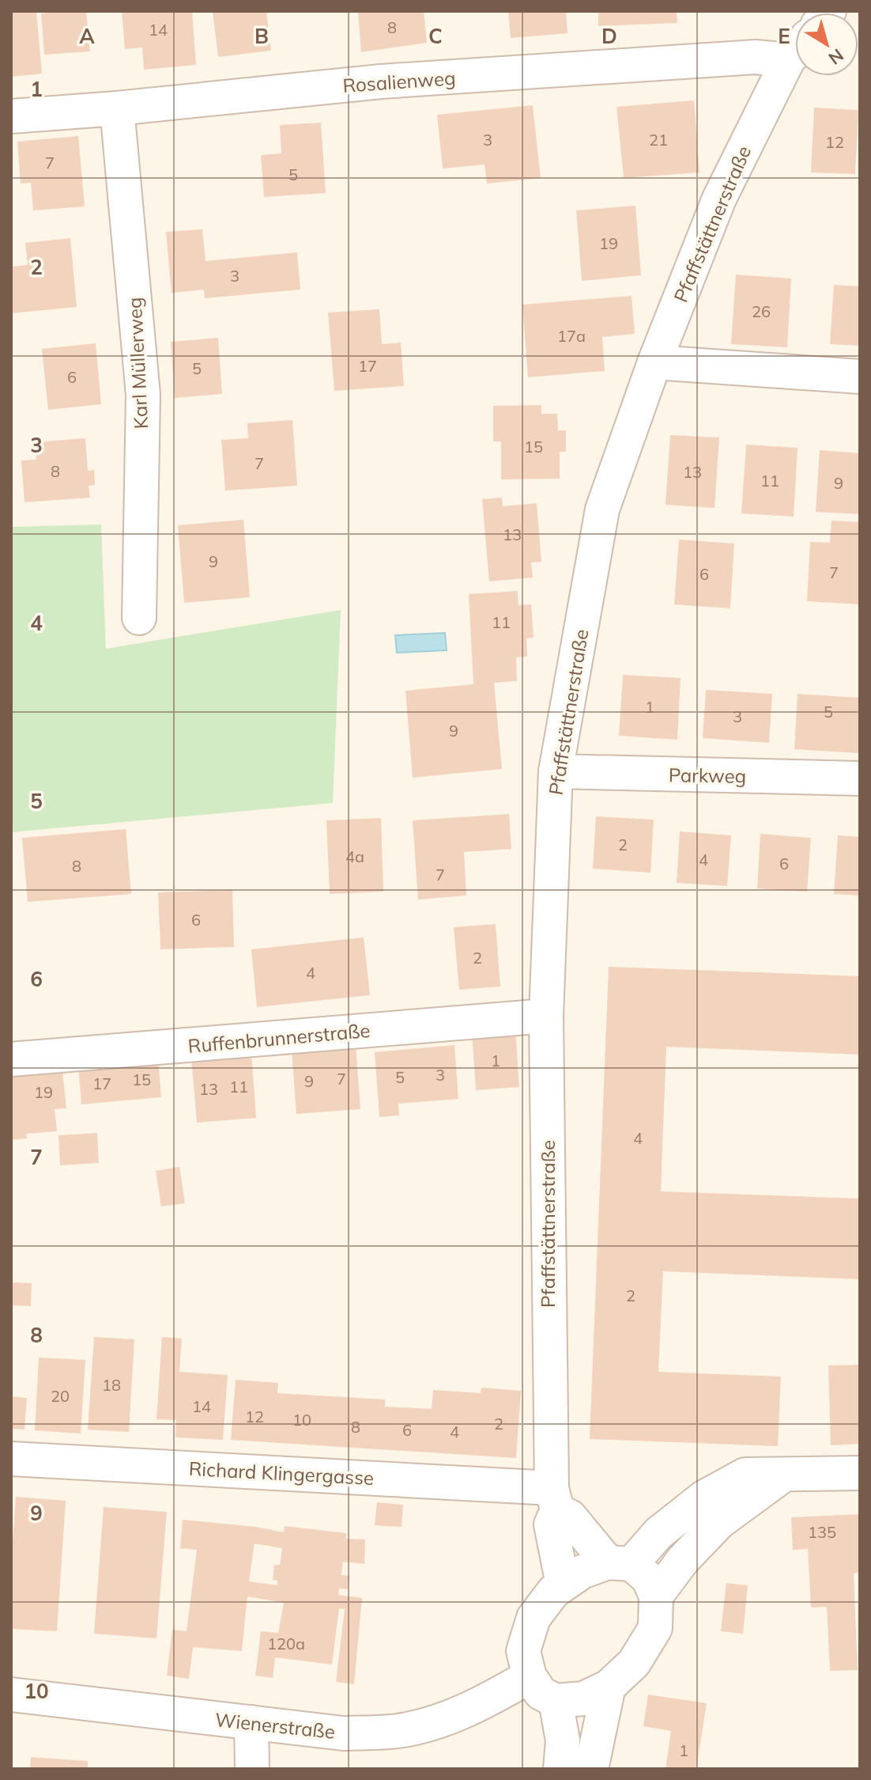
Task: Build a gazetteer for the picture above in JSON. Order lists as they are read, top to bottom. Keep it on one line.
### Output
{"streets":{"street":["Rosalienweg","Pfaffstättnerstraße","Karl Müllerweg","Parkweg","Ruffenbrunnerstraße","Richard Klingergasse","Wienerstraße"]},"crossings":[["Rosalienweg","Karl Müllerweg"],["Pfaffstättnerstraße","Parkweg"],["Pfaffstättnerstraße","Ruffenbrunnerstraße"],["Pfaffstättnerstraße","Richard Klingergasse"],["Pfaffstättnerstraße","Wienerstraße"]],"house_numbers":["8","14","3","21","12","7","5","19","3","26","17a","17","5","6","15","7","8","13","11","9","13","9","7","6","11","1","5","3","9","2","4a","4","6","8","7","6","2","4","1","3","5","7","15","9","17","11","13","19","4","2","18","20","14","12","10","2","8","6","4","135","120a","1"],"north":"bottom right","grid":{"columns":["A","B","C","D","E"],"rows":["1","2","3","4","5","6","7","8","9","10"]}}
